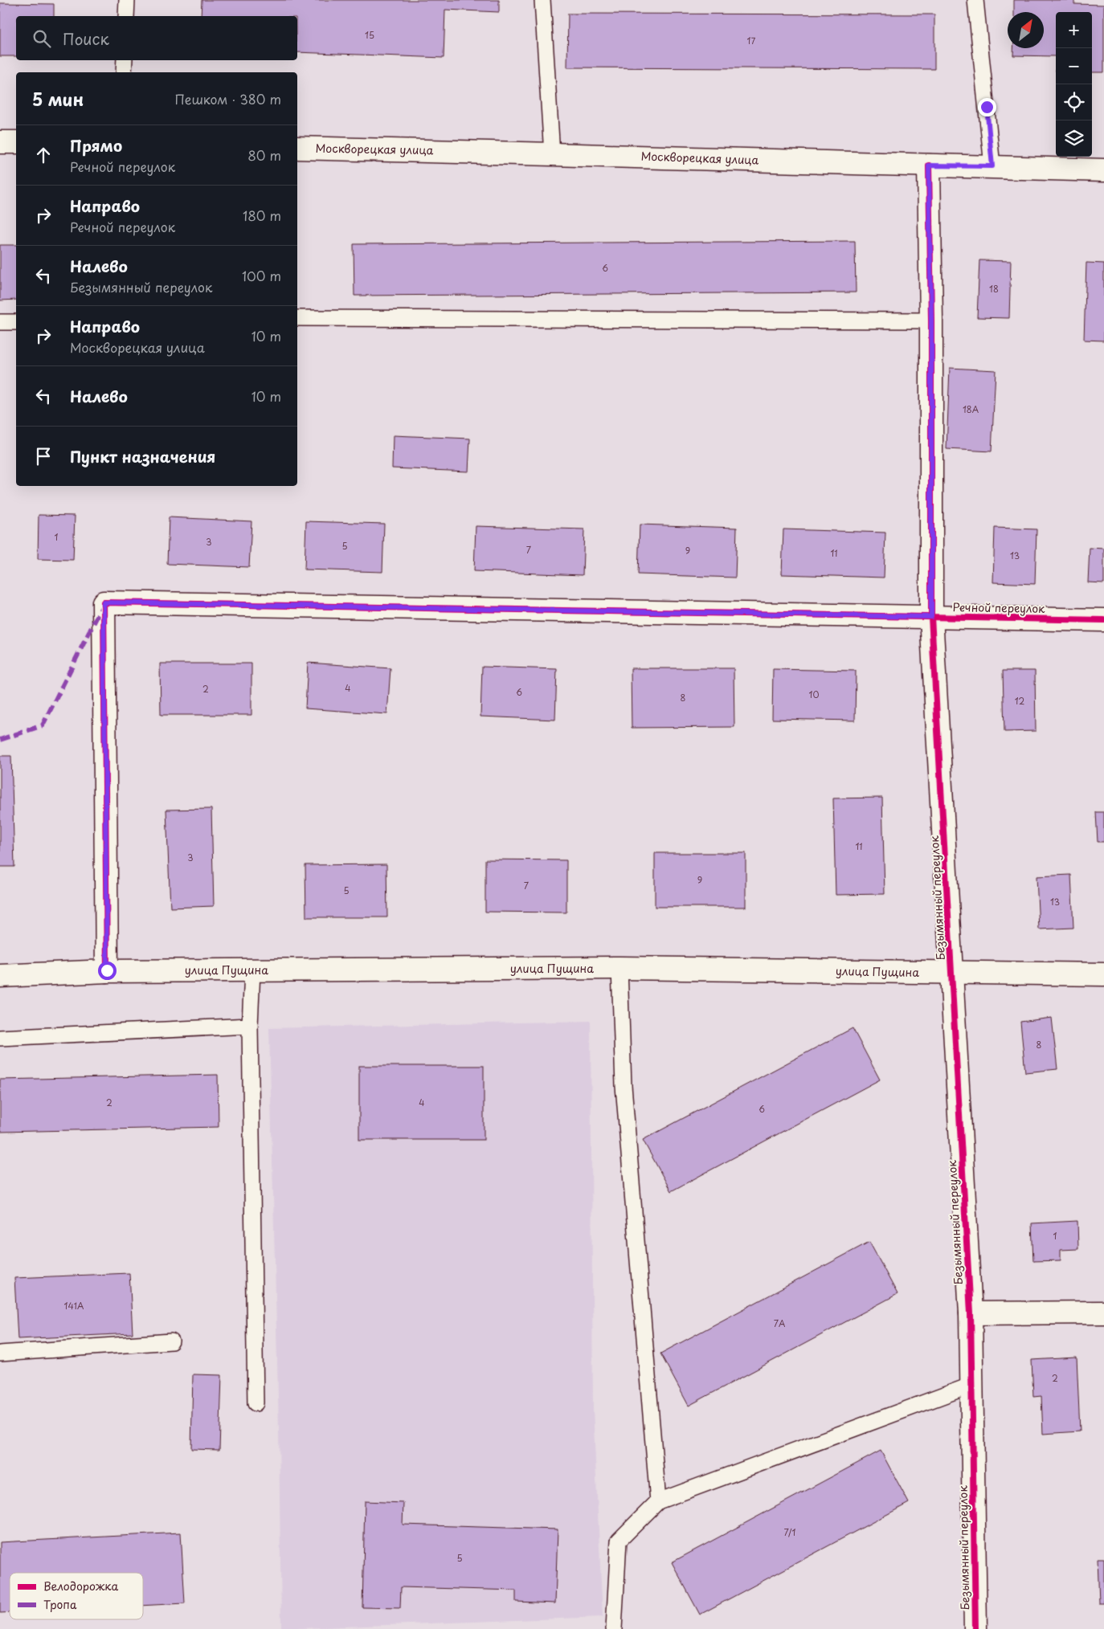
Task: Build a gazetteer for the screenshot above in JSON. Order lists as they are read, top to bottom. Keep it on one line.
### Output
{"streets":{"street":["Москворецкая улица","Речной переулок","Безымянный переулок","улица Пущина"]},"crossings":[["Москворецкая улица","Безымянный переулок"],["Речной переулок","Безымянный переулок"],["Речной переулок","улица Пущина"],["Безымянный переулок","улица Пущина"]],"house_numbers":["15","17","6","18","18А","1","3","5","7","9","11","13","4","2","6","10","8","12","11","3","9","7","5","13","8","2","4","6","1","141А","7А","2","7/1","5"],"legend":["Велодорожка","Тропа"],"north":"top right","page":{"map_buttons":["+","−"],"search":"Поиск","heading":["5 мин","Пешком · 380 m"],"list":[["Прямо","Речной переулок","80 m"],["Направо","Речной переулок","180 m"],["Налево","Безымянный переулок","100 m"],["Направо","Москворецкая улица","10 m"],["Налево","10 m"],"Пункт назначения"]}}
